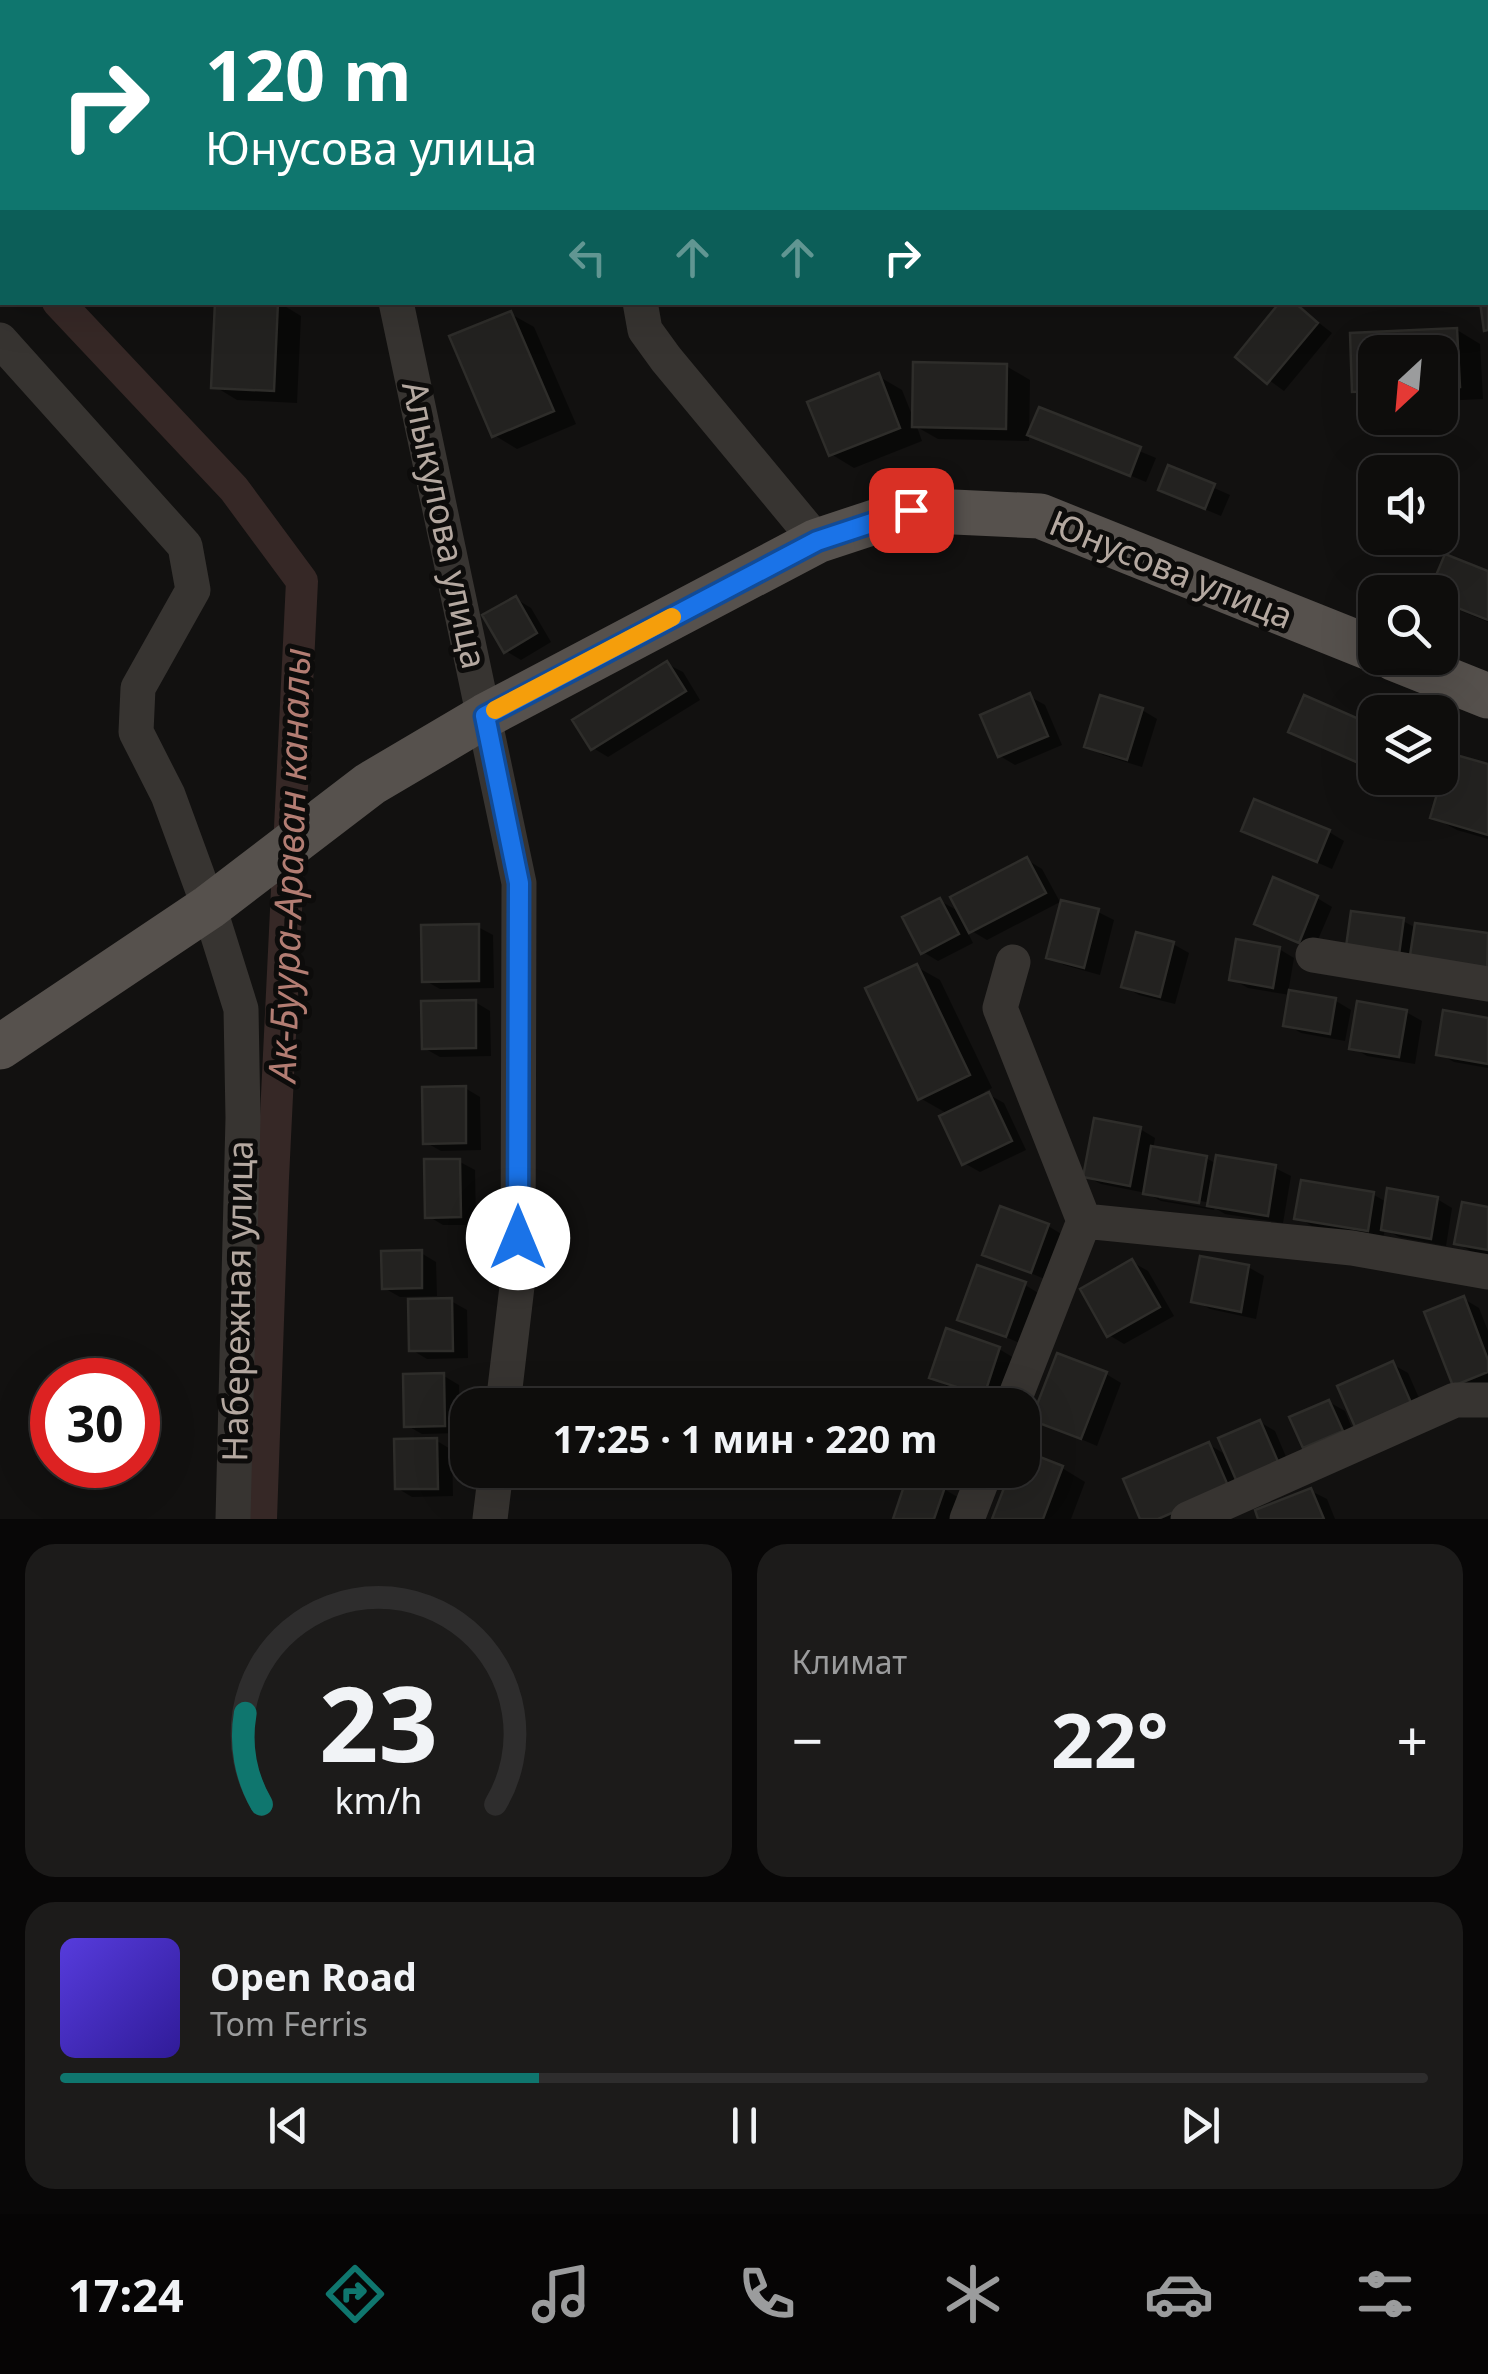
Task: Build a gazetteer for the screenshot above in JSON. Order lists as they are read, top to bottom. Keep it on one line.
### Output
{"streets":{"main road":["Юнусова улица"],"street":["Алыкулова улица","Набережная улица"]},"crossings":[["Алыкулова улица","Юнусова улица"],["Юнусова улица","Набережная улица"]],"water":["Ак-Буура-Араван каналы"],"north":"bottom left","page":{"turn":["120 m","Юнусова улица"],"limit":"30","trip":"17:25 · 1 мин · 220 m","tile":"Климат","heat":["−","22°","+"],"song":["Open Road","Tom Ferris"],"tabs":"17:24","gauge":["23","km/h"]}}
